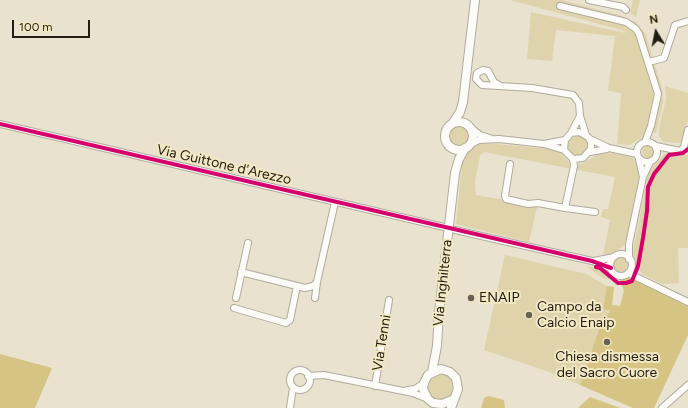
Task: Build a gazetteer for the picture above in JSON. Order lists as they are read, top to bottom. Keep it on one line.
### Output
{"streets":{"main road":["Via Inghilterra"],"street":["Via Guittone d'Arezzo","Via Tenni"]},"places":["ENAIP","Campo da Calcio Enaip","Chiesa dismessa del Sacro Cuore"],"scale_bar":"100 m","north":"top"}
